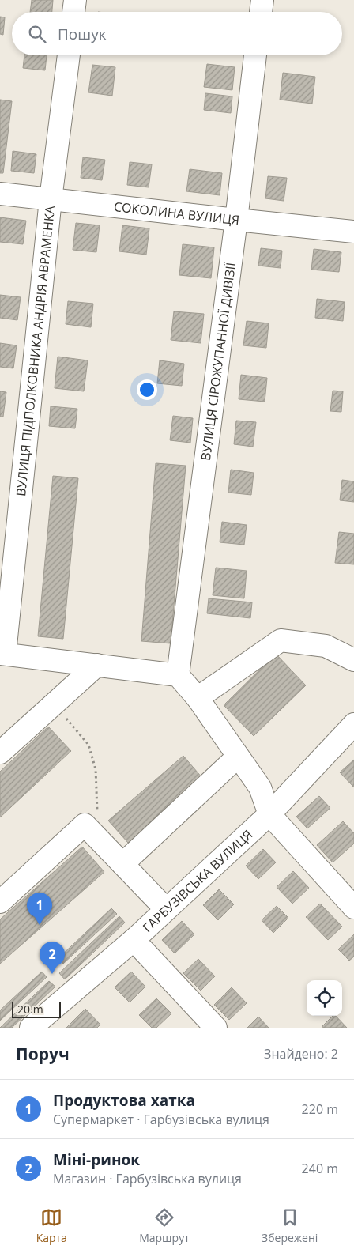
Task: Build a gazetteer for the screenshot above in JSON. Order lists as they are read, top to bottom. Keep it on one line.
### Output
{"streets":{"street":["СОКОЛИНА ВУЛИЦЯ","ВУЛИЦЯ ПІДПОЛКОВНИКА АНДРІЯ АВРАМЕНКА","ВУЛИЦЯ СІРОЖУПАННОЇ ДИВІЗІЇ","ГАРБУЗІВСЬКА ВУЛИЦЯ"]},"crossings":[["СОКОЛИНА ВУЛИЦЯ","ВУЛИЦЯ ПІДПОЛКОВНИКА АНДРІЯ АВРАМЕНКА"],["СОКОЛИНА ВУЛИЦЯ","ВУЛИЦЯ СІРОЖУПАННОЇ ДИВІЗІЇ"]],"scale_bar":"20 m","page":{"search":"Пошук","pins":["1","2"],"scale":"20 m","heading":["Поруч","Знайдено: 2"],"list":[{"mark":"1","name":"Продуктова хатка","note":"Супермаркет · Гарбузівська вулиця","value":"220 m"},{"mark":"2","name":"Міні-ринок","note":"Магазин · Гарбузівська вулиця","value":"240 m"}],"nav":["Карта","Маршрут","Збережені"]}}
